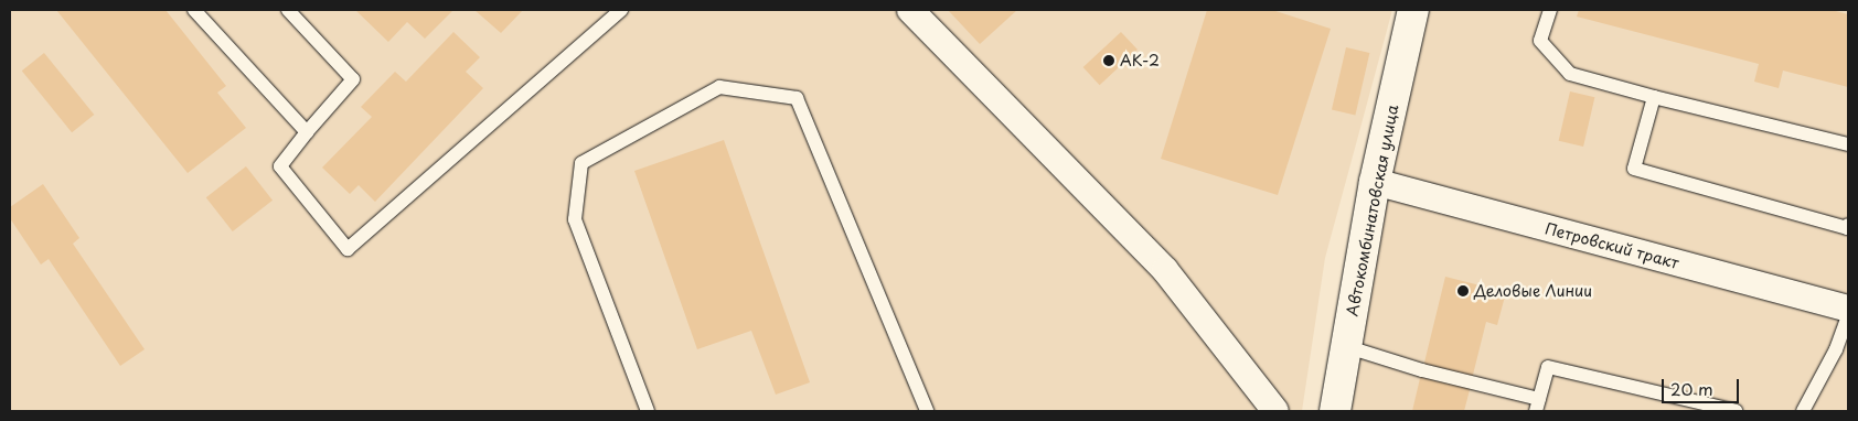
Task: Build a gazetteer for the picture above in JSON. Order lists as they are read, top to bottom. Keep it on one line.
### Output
{"streets":{"street":["Автокомбинатовская улица","Петровский тракт"]},"crossings":[["Автокомбинатовская улица","Петровский тракт"]],"places":["АК-2","Деловые Линии"],"scale_bar":"20 m"}
